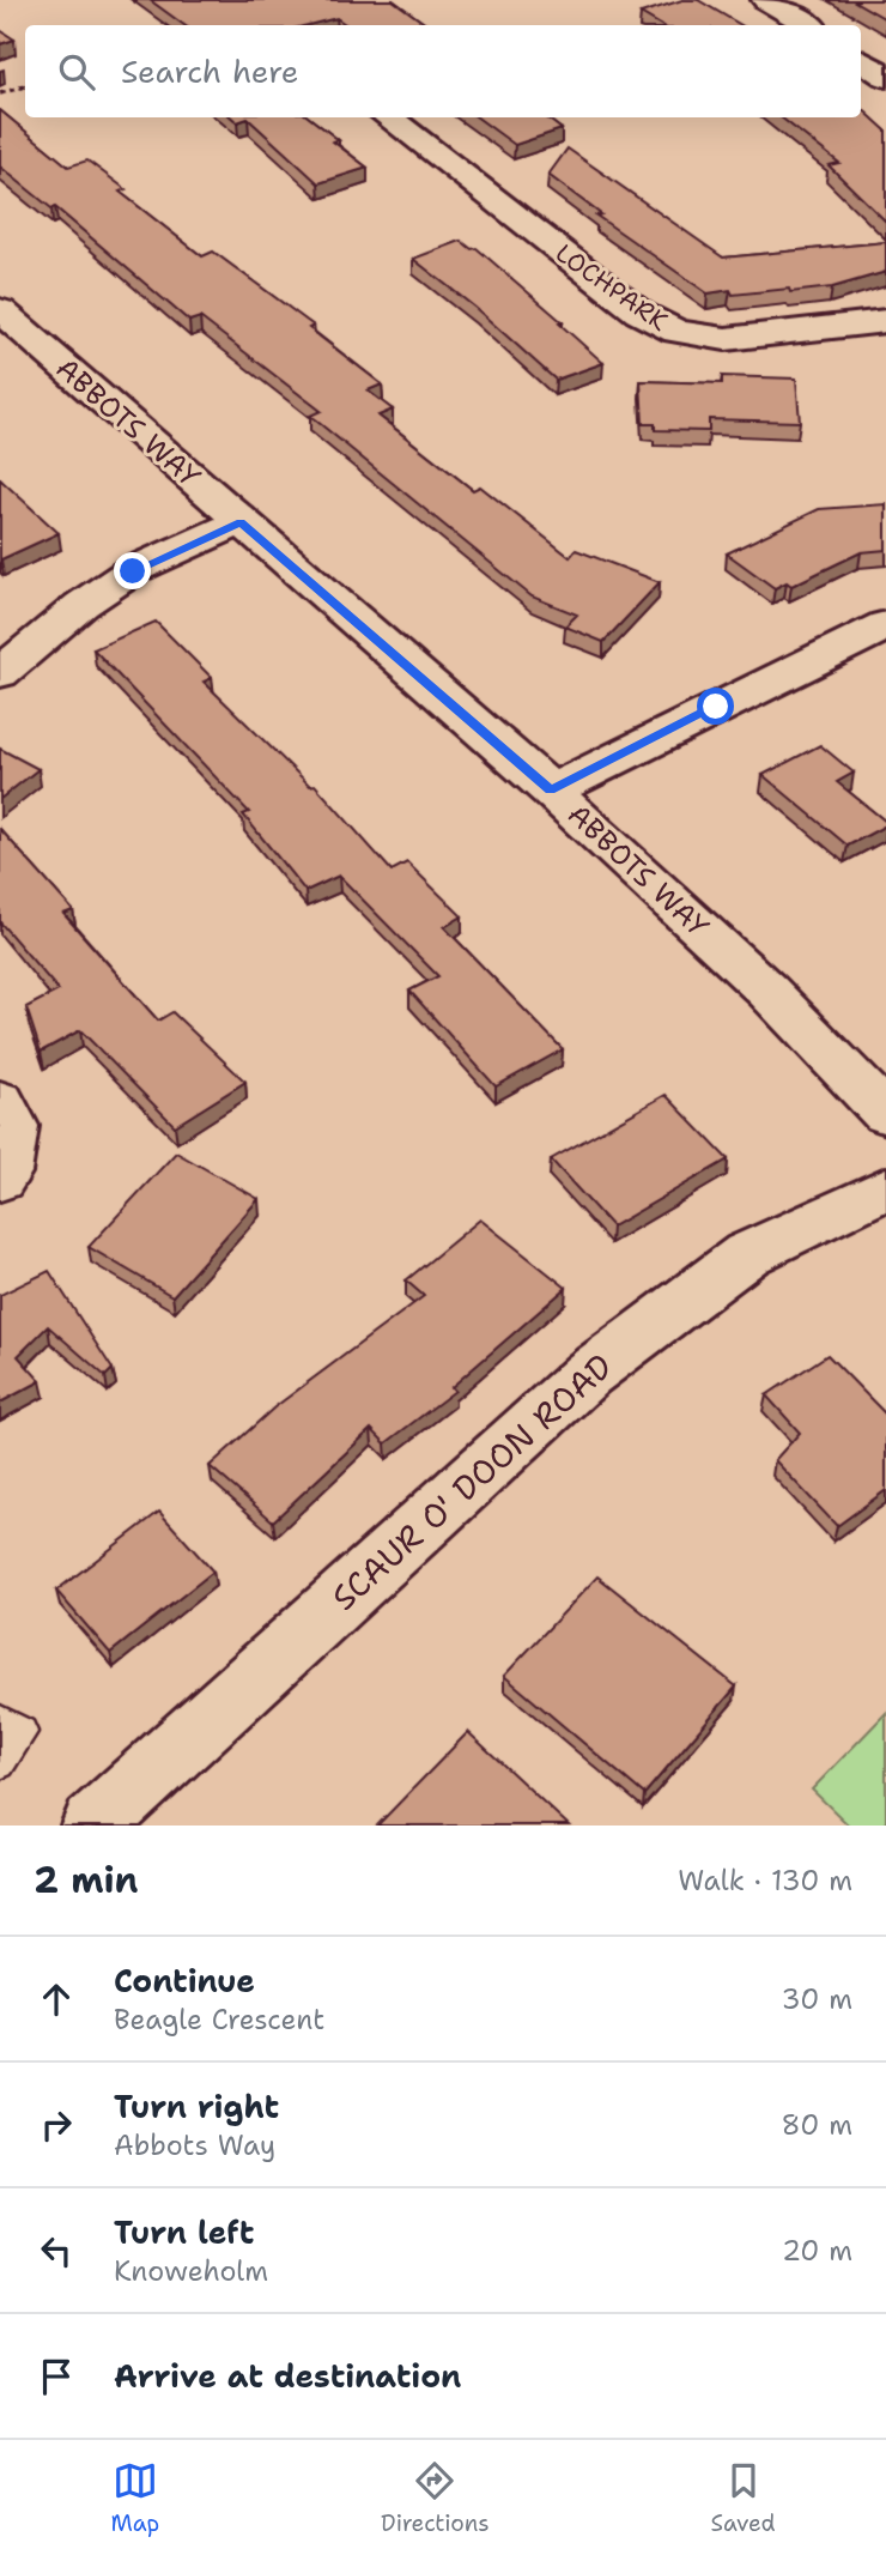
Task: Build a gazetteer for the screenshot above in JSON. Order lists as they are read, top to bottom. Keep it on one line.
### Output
{"streets":{"street":["LOCHPARK","ABBOTS WAY","SCAUR O' DOON ROAD"]},"page":{"search":"Search here","heading":["2 min","Walk · 130 m"],"list":[["Continue","Beagle Crescent","30 m"],["Turn right","Abbots Way","80 m"],["Turn left","Knoweholm","20 m"],"Arrive at destination"],"nav":["Map","Directions","Saved"]}}
